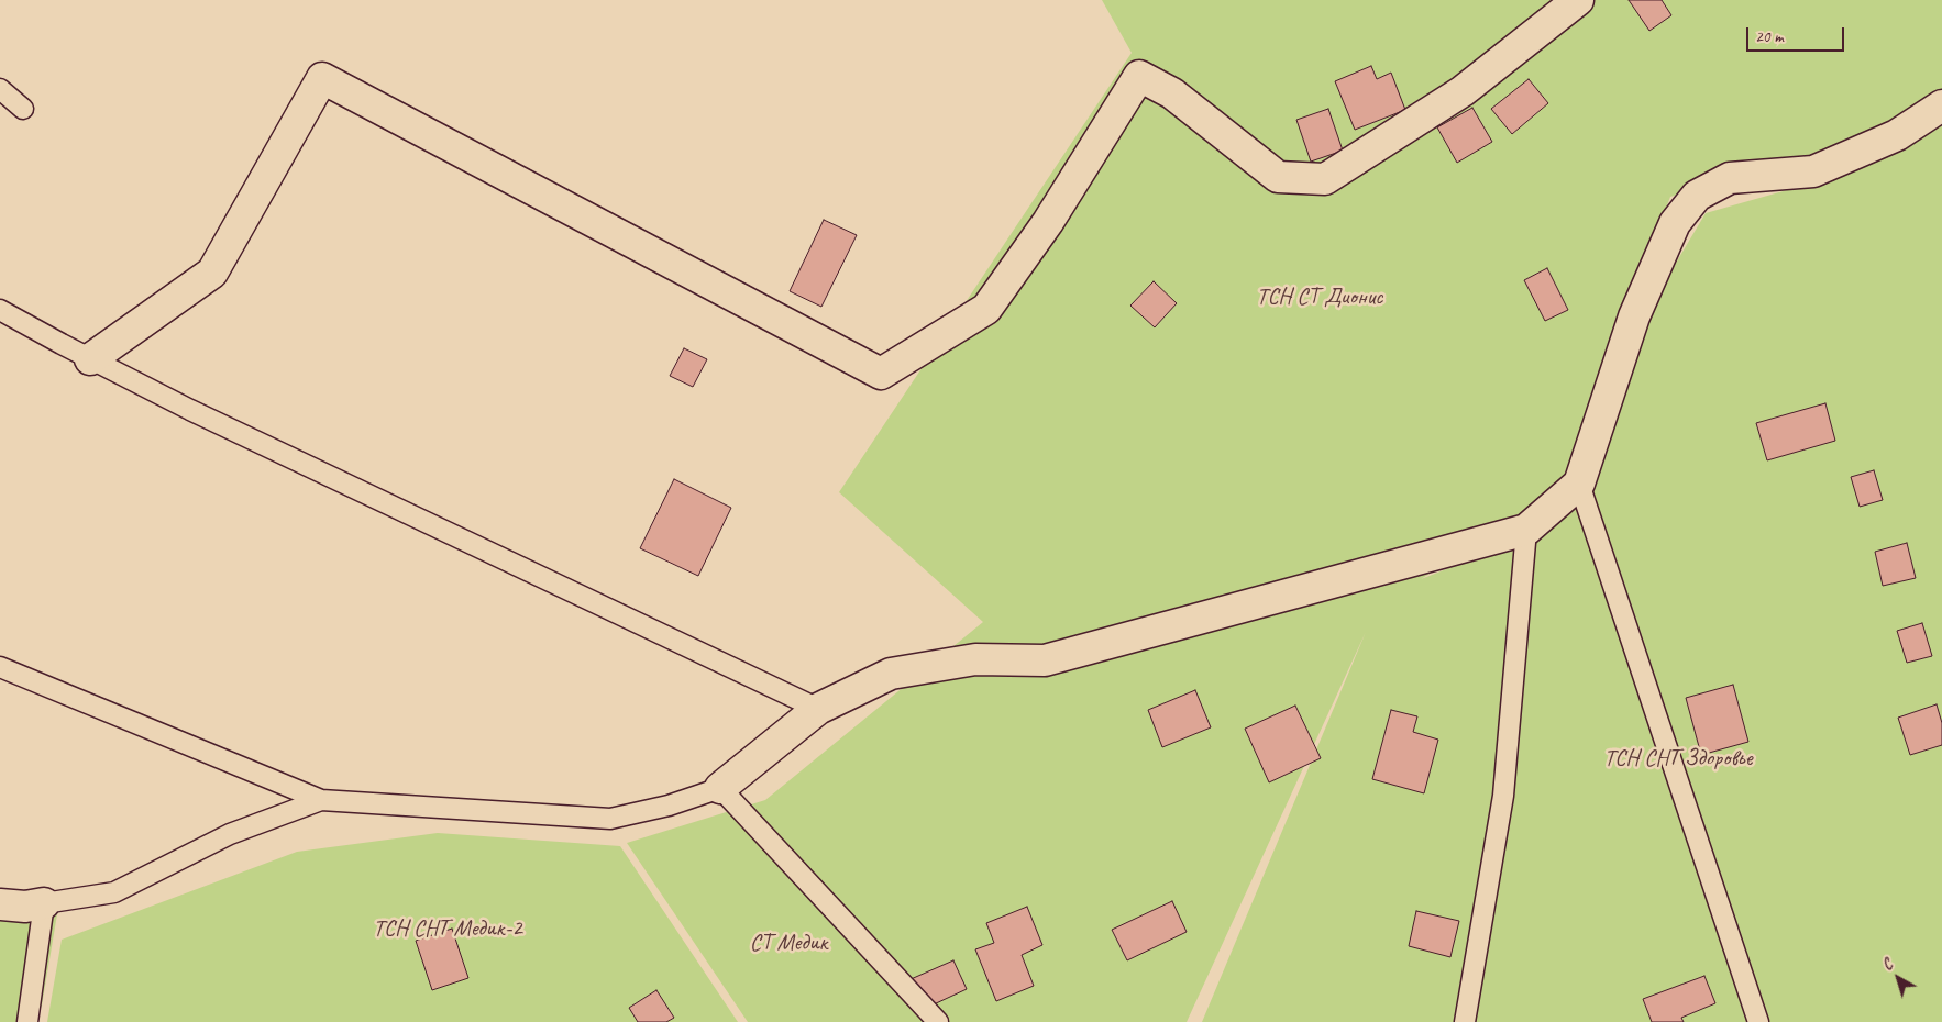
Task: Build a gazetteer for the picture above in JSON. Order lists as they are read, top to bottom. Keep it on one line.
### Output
{"parks":["ТСН СТ Дионис","ТСН СНТ Здоровье","ТСН СНТ Медик-2","СТ Медик"],"scale_bar":"20 m","north":"top left"}
